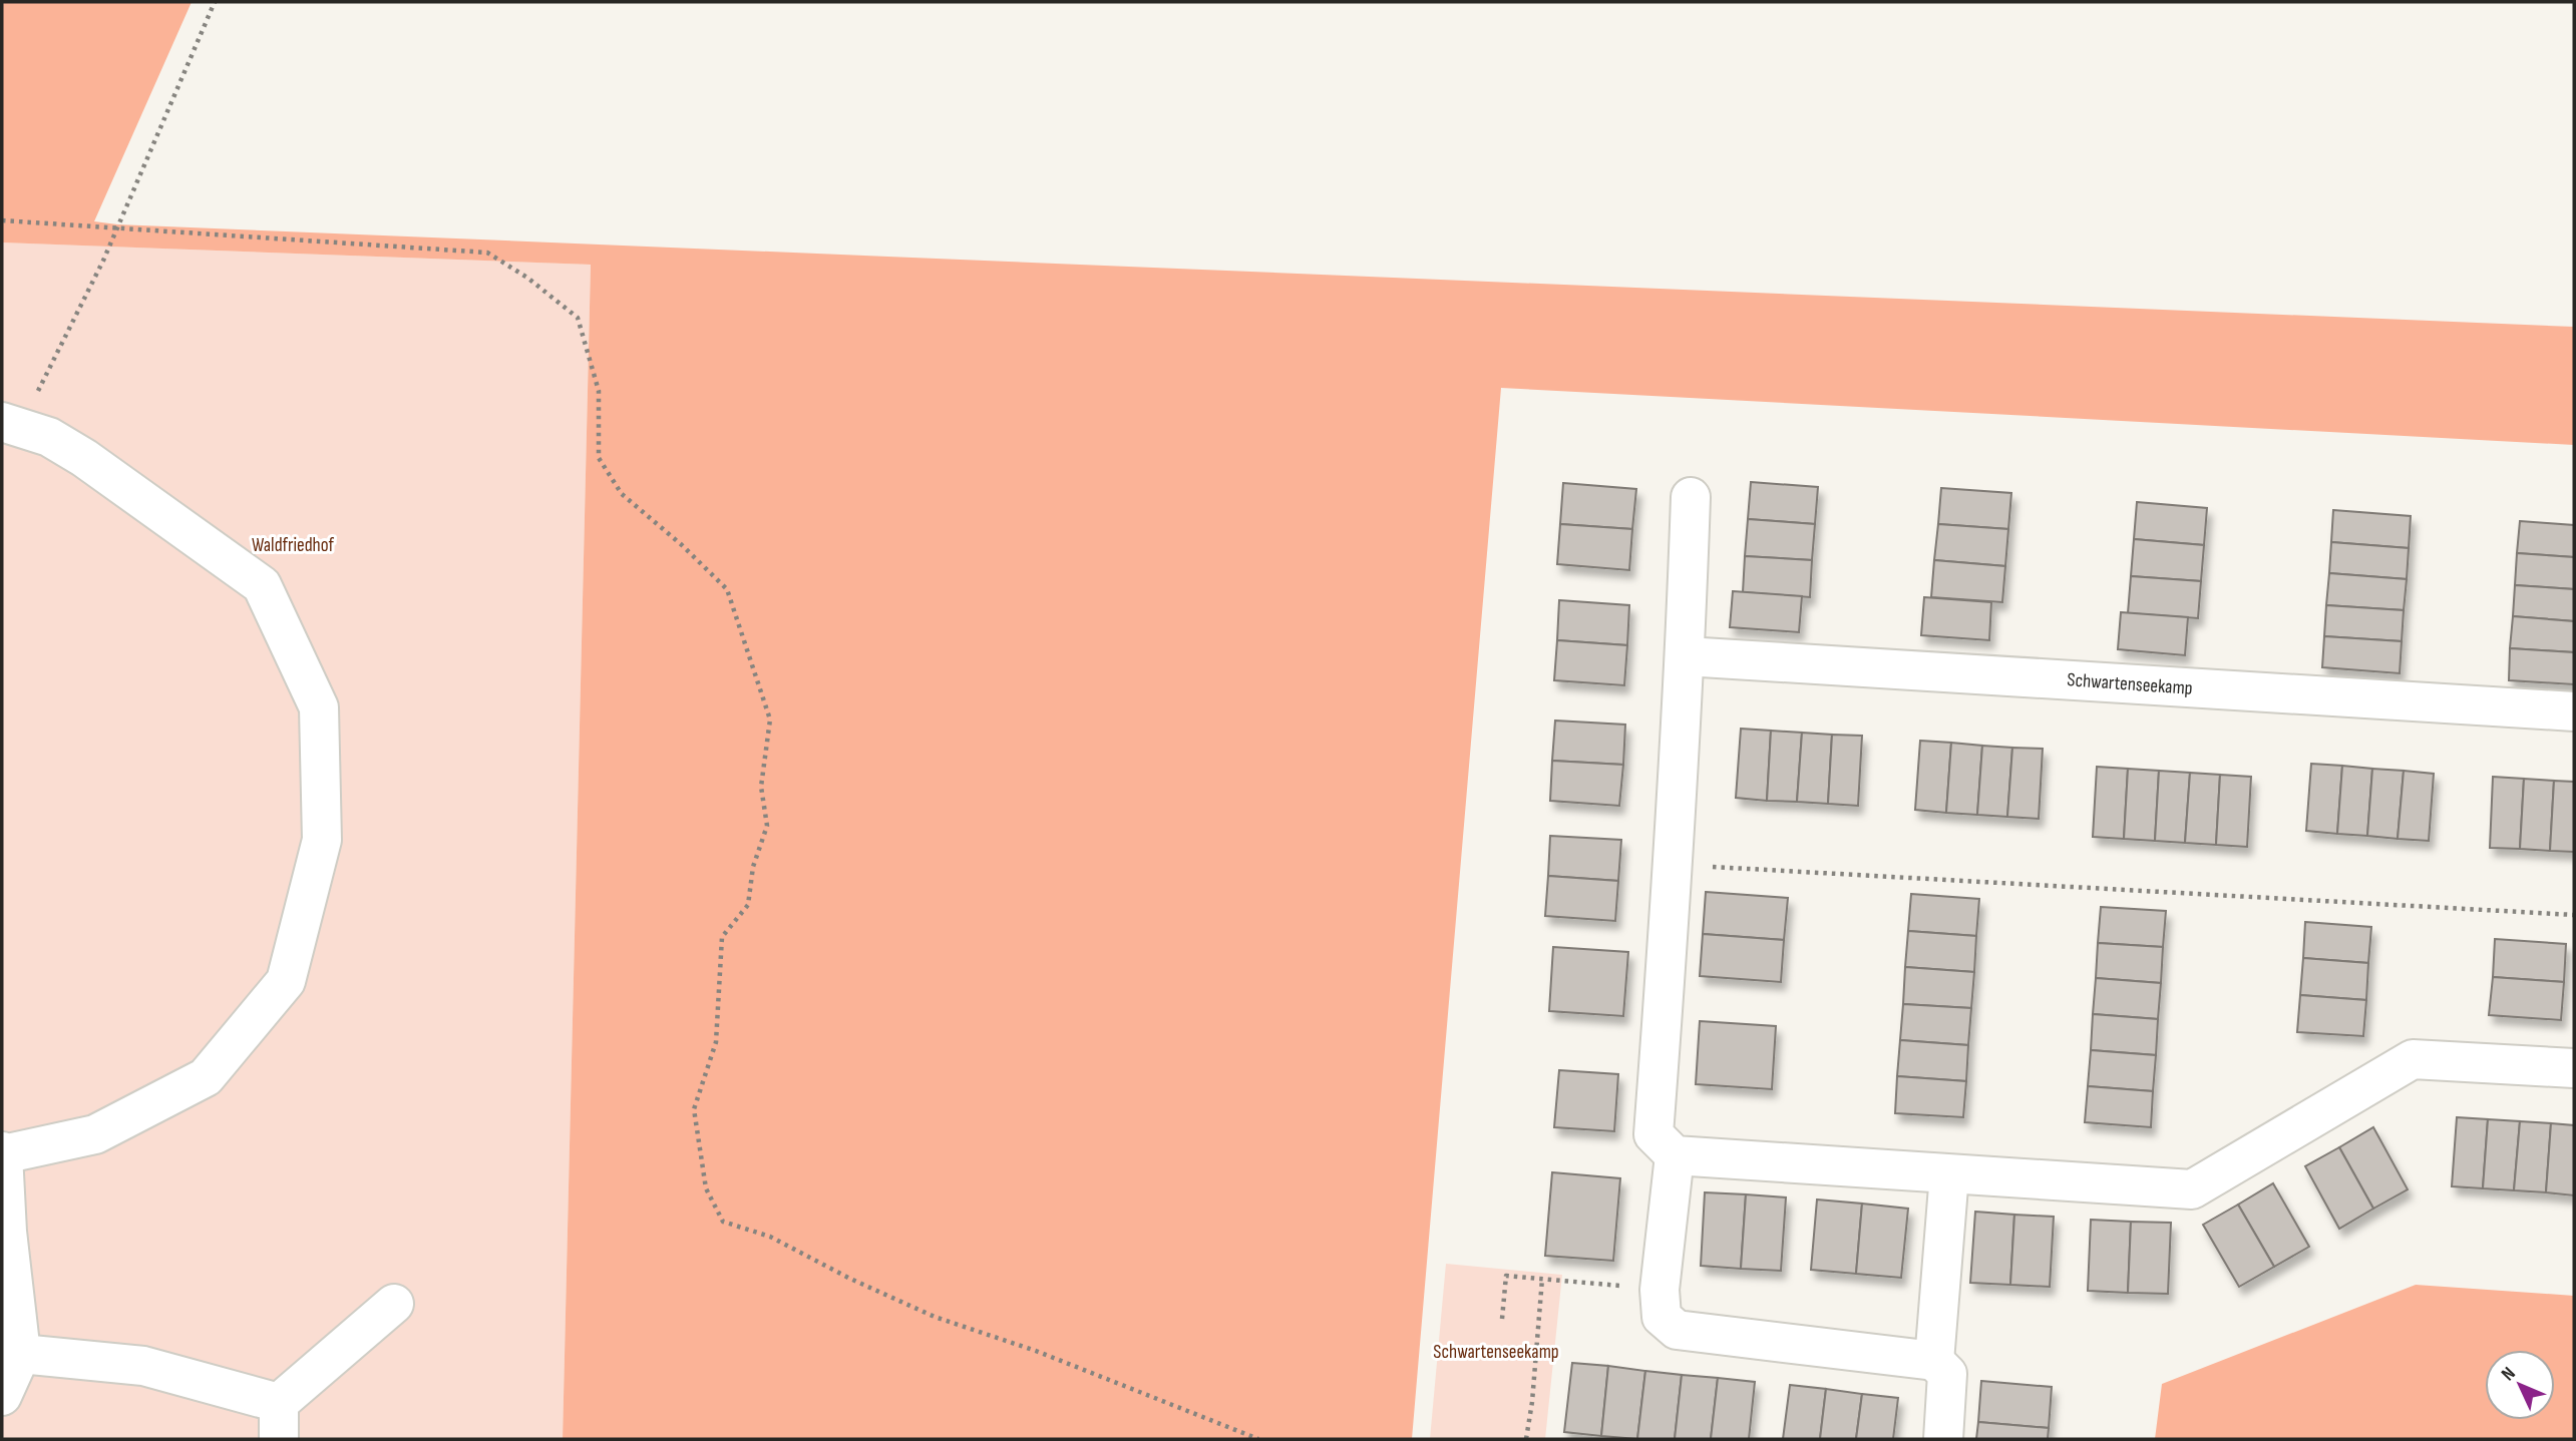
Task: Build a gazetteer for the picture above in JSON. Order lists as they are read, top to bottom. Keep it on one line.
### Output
{"streets":{"street":["Schwartenseekamp"]},"parks":["Waldfriedhof","Schwartenseekamp"],"north":"top left"}
